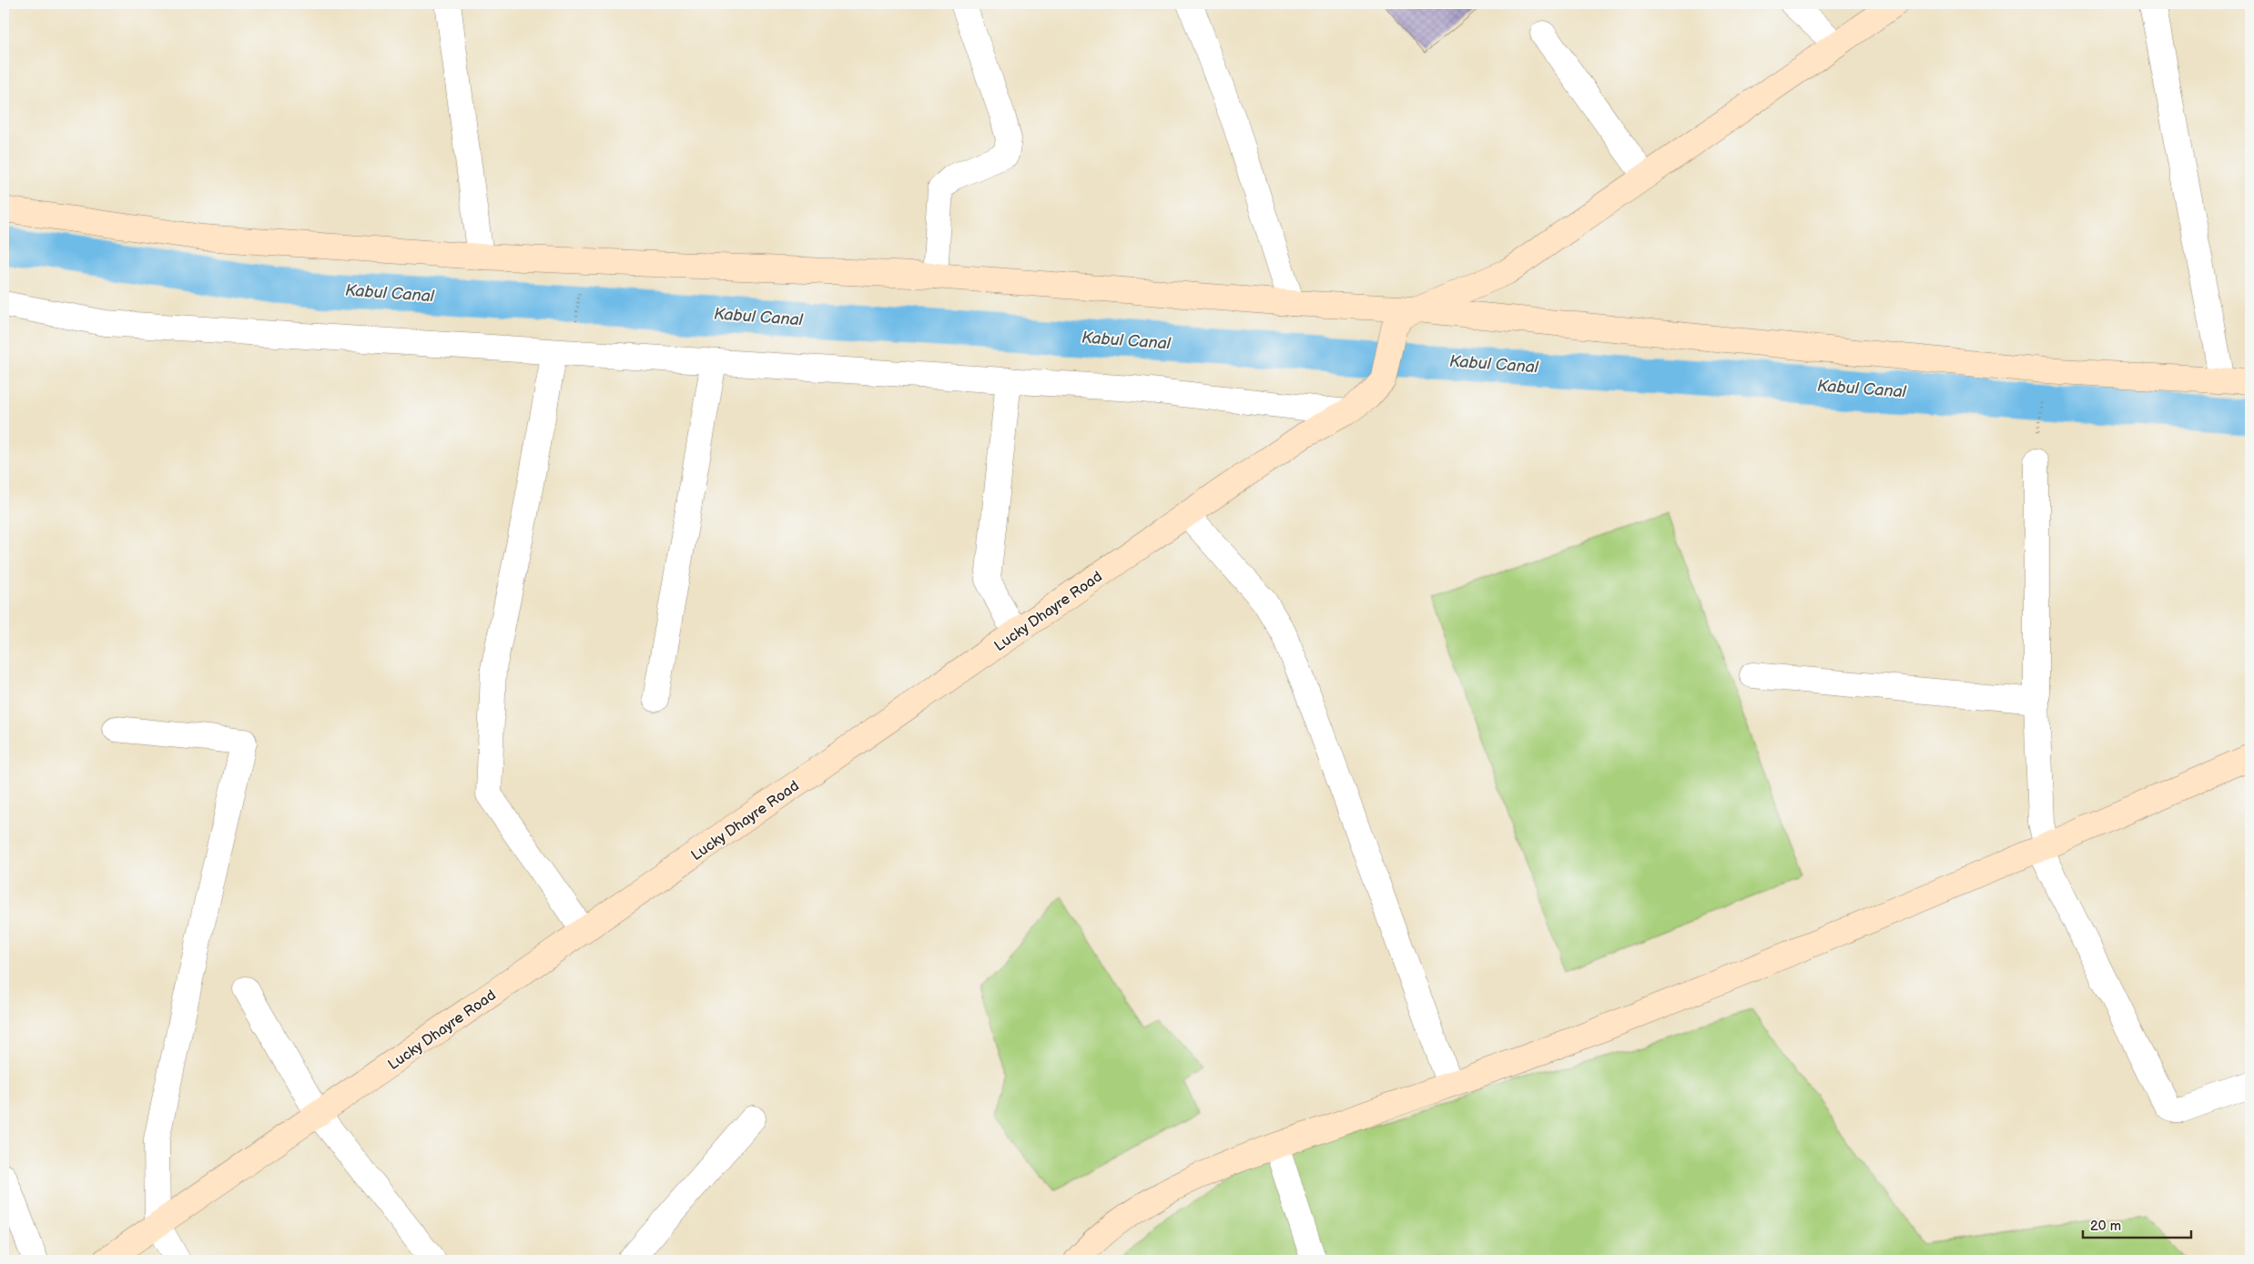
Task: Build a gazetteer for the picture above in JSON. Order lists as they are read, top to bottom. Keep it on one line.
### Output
{"streets":{"main road":["Lucky Dhayre Road"]},"water":["Kabul Canal"],"scale_bar":"20 m"}
